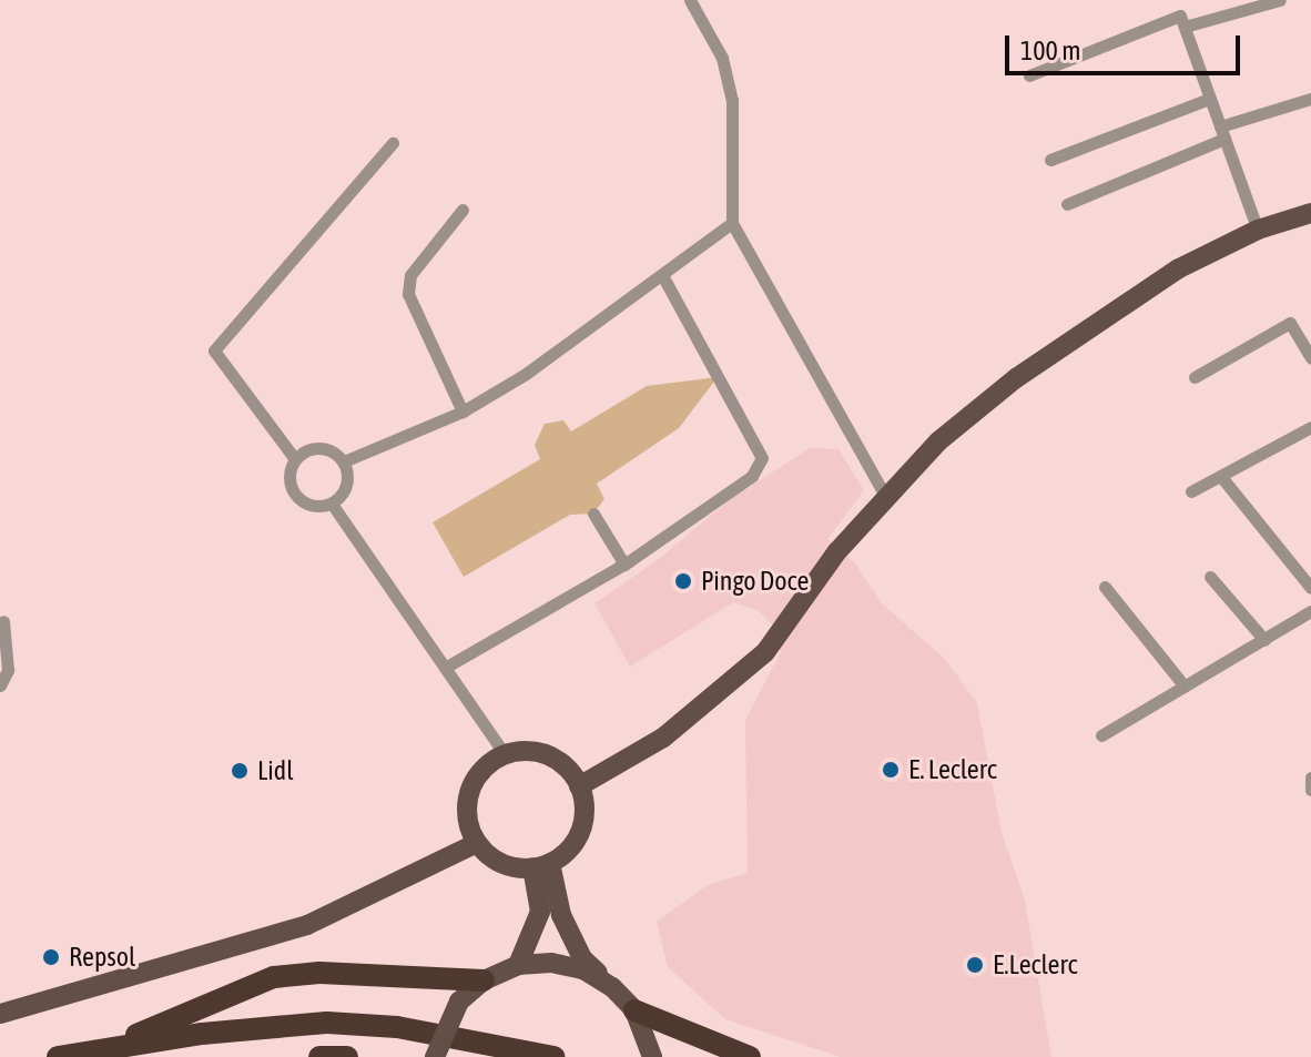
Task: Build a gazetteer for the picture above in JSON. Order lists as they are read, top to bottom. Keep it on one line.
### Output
{"places":["Pingo Doce","E. Leclerc","Lidl","Repsol","E.Leclerc"],"scale_bar":"100 m"}
